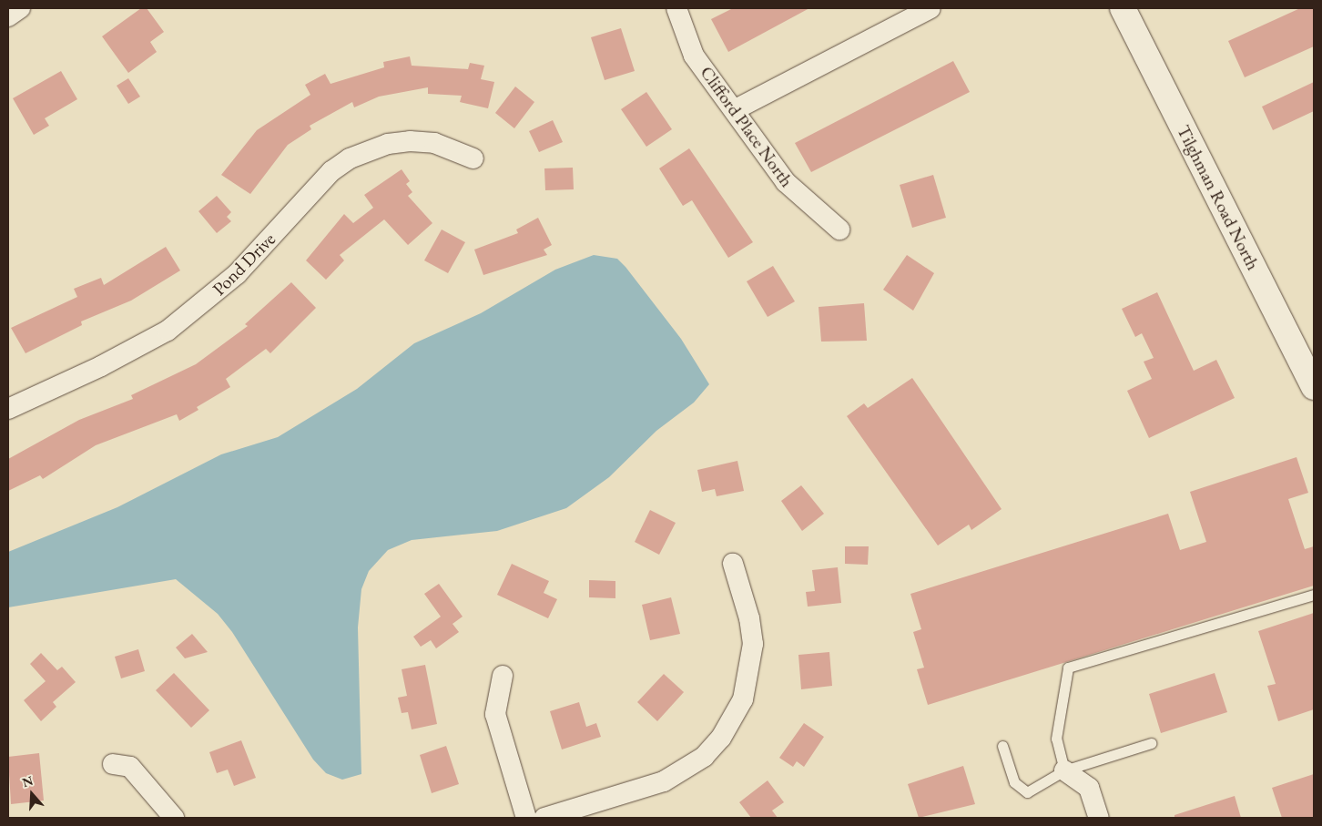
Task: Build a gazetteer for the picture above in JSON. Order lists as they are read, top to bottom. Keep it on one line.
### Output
{"streets":{"street":["Clifford Place North","Tilghman Road North","Pond Drive"]},"north":"top"}
